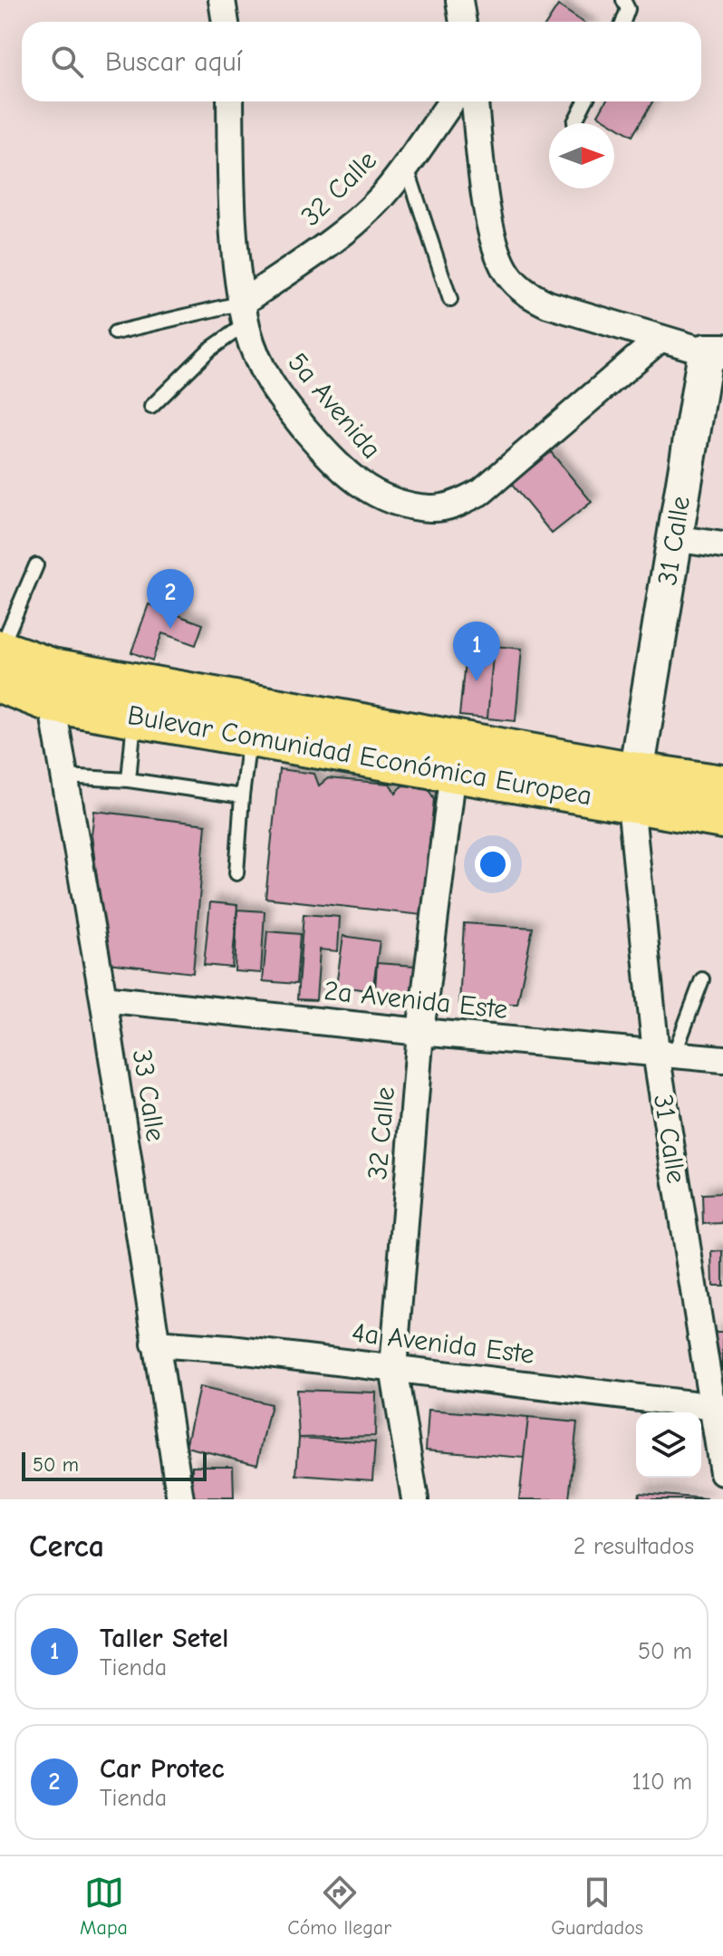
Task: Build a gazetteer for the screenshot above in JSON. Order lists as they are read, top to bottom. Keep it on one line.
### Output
{"streets":{"main road":["Bulevar Comunidad Económica Europea"],"street":["32 Calle","5a Avenida","31 Calle","2a Avenida Este","33 Calle","4a Avenida Este"]},"crossings":[["32 Calle","5a Avenida"],["32 Calle","Bulevar Comunidad Económica Europea"],["32 Calle","2a Avenida Este"],["32 Calle","4a Avenida Este"],["31 Calle","Bulevar Comunidad Económica Europea"],["31 Calle","2a Avenida Este"],["31 Calle","4a Avenida Este"],["Bulevar Comunidad Económica Europea","33 Calle"],["2a Avenida Este","33 Calle"],["33 Calle","4a Avenida Este"]],"scale_bar":"50 m","north":"right","page":{"search":"Buscar aquí","pins":["2","1"],"scale":"50 m","heading":["Cerca","2 resultados"],"list":[{"mark":"1","name":"Taller Setel","note":"Tienda","value":"50 m"},{"mark":"2","name":"Car Protec","note":"Tienda","value":"110 m"}],"nav":["Mapa","Cómo llegar","Guardados"]}}
